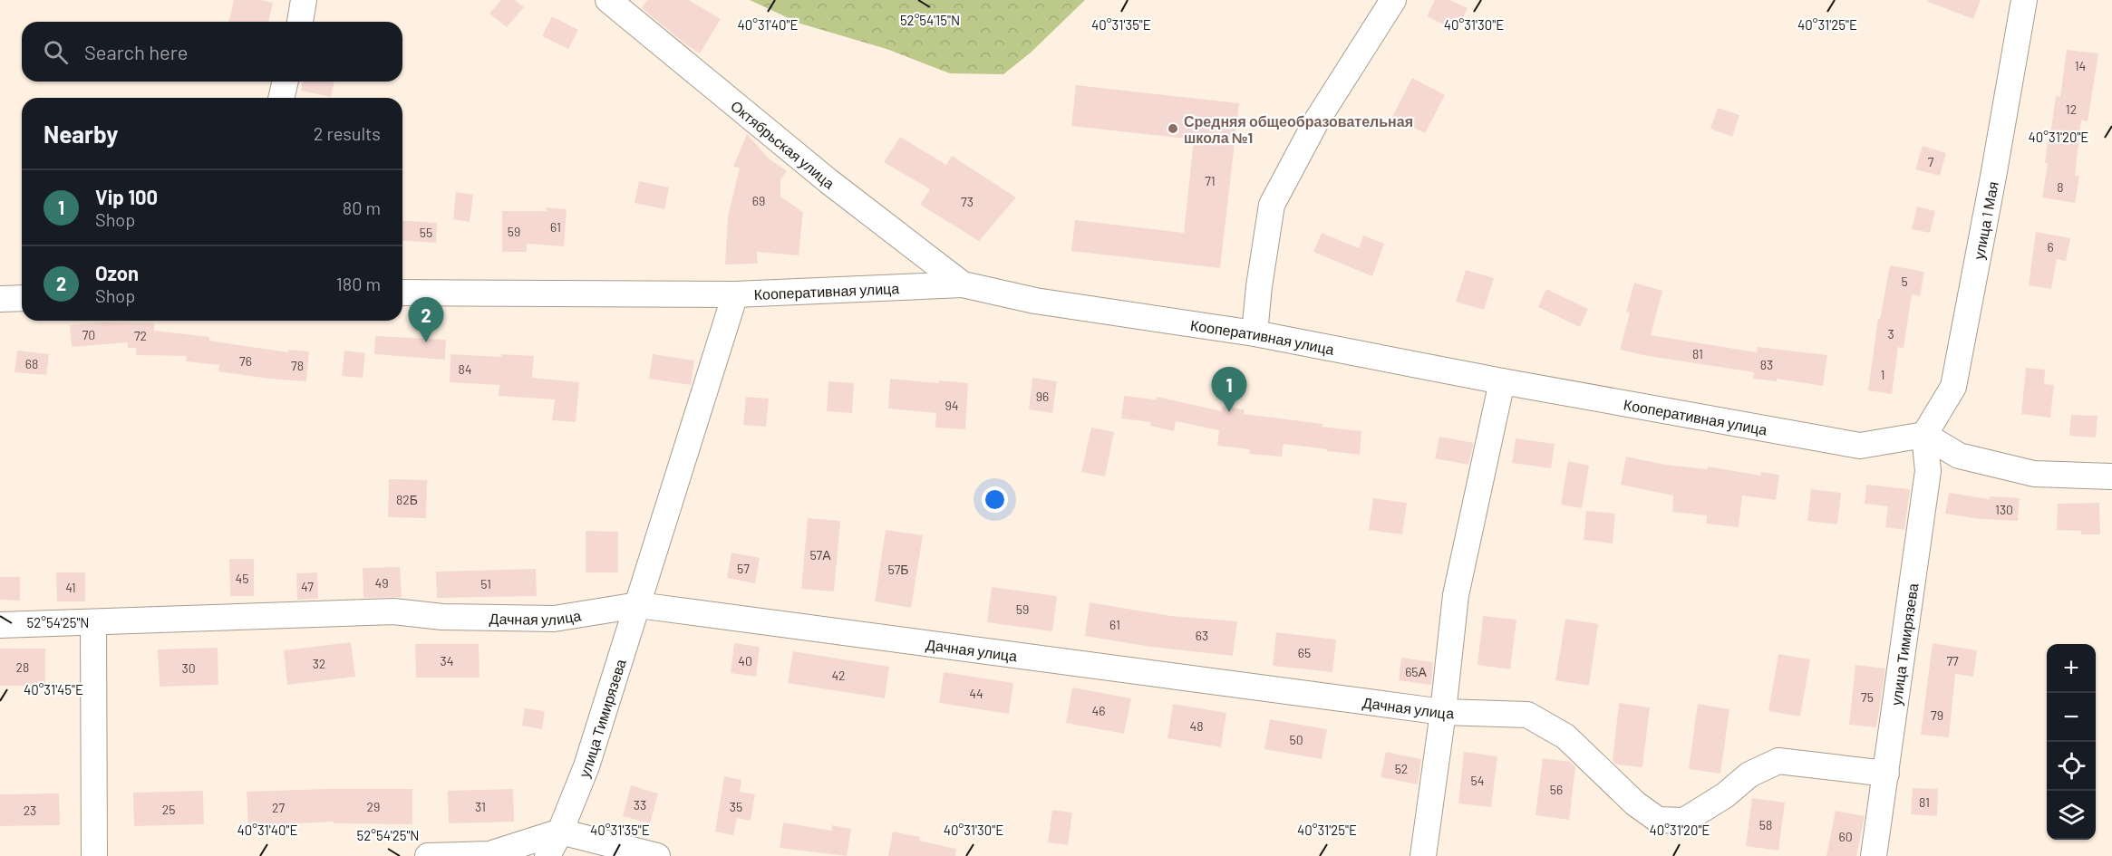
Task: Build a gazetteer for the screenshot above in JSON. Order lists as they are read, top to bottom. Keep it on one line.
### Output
{"streets":{"street":["Октябрьская улица","улица 1 Мая","Кооперативная улица","Дачная улица","улица Тимирязева"]},"crossings":[["Октябрьская улица","Кооперативная улица"],["улица 1 Мая","Кооперативная улица"],["улица 1 Мая","улица Тимирязева"],["Кооперативная улица","улица Тимирязева"],["Дачная улица","улица Тимирязева"]],"places":["Средняя общеобразовательная школа №1"],"house_numbers":["14","12","7","71","8","69","73","61","59","55","6","5","3","70","72","81","76","68","83","78","84","1","96","94","82Б","130","57А","57","57Б","45","49","51","47","41","59","61","63","65","34","40","77","32","28","30","65А","42","44","75","46","79","48","50","52","54","56","81","33","29","31","35","27","25","23","58","60"],"page":{"search":"Search here","heading":["Nearby","2 results"],"list":[{"mark":"1","name":"Vip 100","note":"Shop","value":"80 m"},{"mark":"2","name":"Ozon","note":"Shop","value":"180 m"}],"pins":["2","1"],"map_buttons":["+","−"]},"coordinates":["52°54'15\"N","40°31'40\"E","40°31'35\"E","40°31'30\"E","40°31'25\"E","40°31'20\"E","52°54'25\"N","40°31'45\"E"]}
